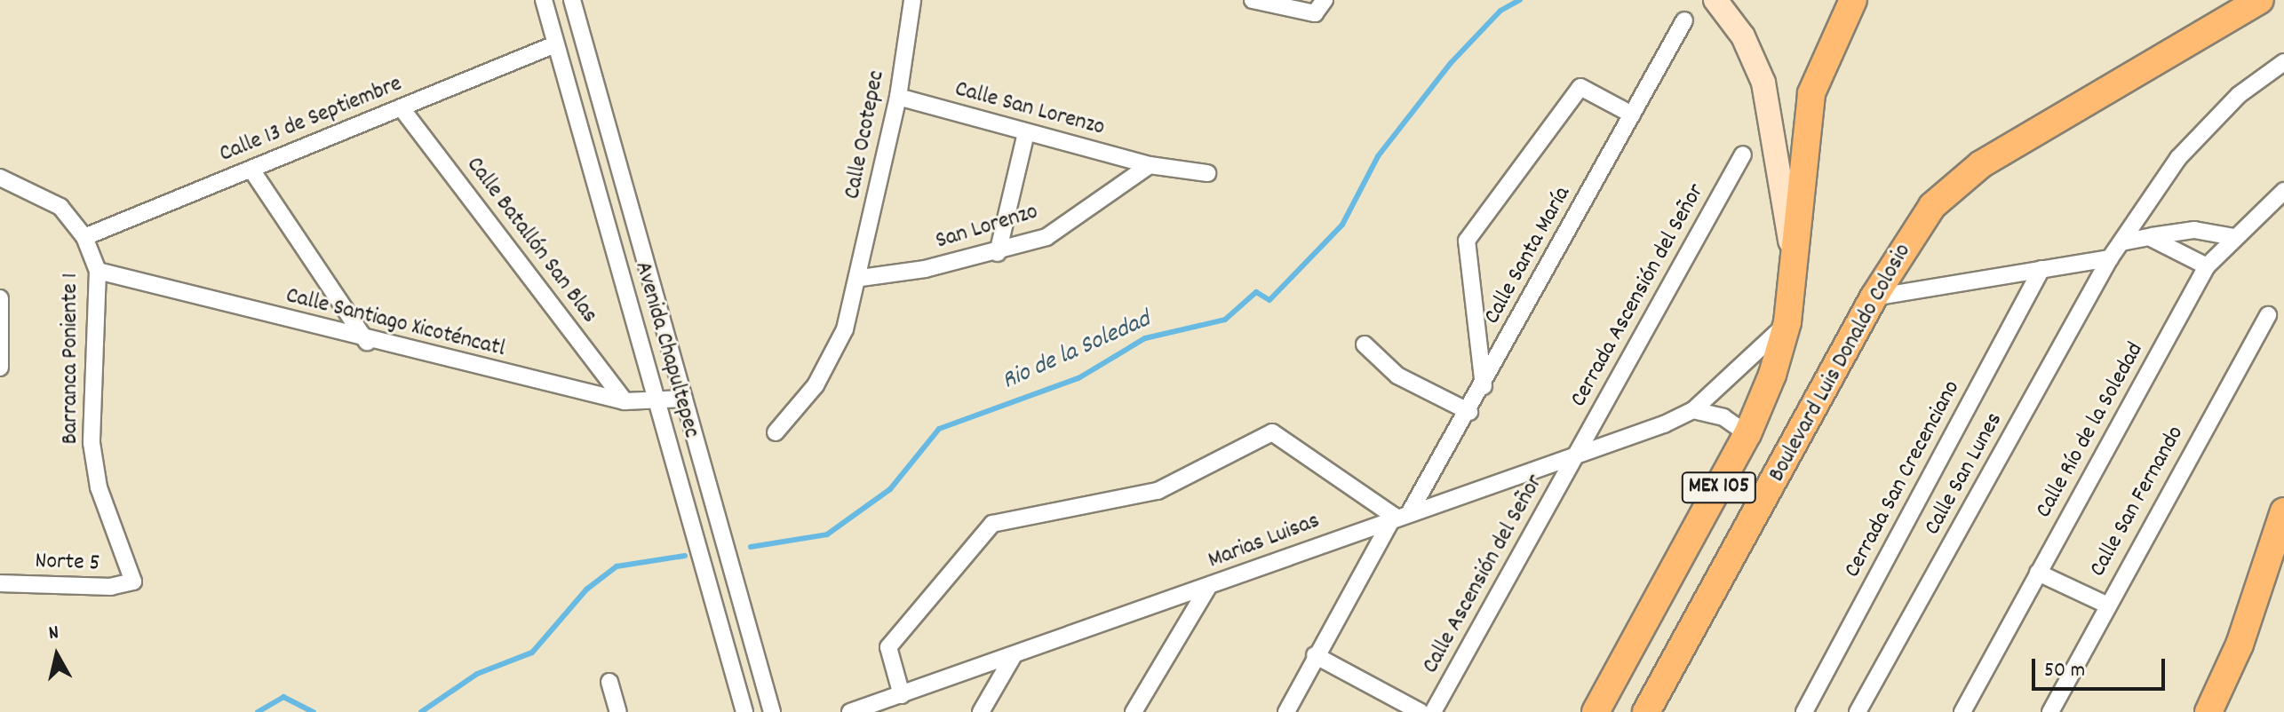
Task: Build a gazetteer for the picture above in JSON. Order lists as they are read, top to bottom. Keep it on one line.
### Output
{"streets":{"main road":["Boulevard Luis Donaldo Colosio","MEX 105"],"street":["Calle San Lorenzo","Calle 13 de Septiembre","Calle Ocotepec","San Lorenzo","Calle Batallón San Blas","Calle Santa María","Cerrada Ascensión del Señor","Calle Santiago Xicoténcatl","Avenida Chapultepec","Barranca Poniente 1","Calle Río de la Soledad","Calle San Lunes","Cerrada San Crecenciano","Calle San Fernando","Marias Luisas","Norte 5","Calle Ascensión del Señor"]},"crossings":[["Calle San Lorenzo","Calle Ocotepec"],["Calle San Lorenzo","San Lorenzo"],["Calle 13 de Septiembre","Calle Batallón San Blas"],["Calle 13 de Septiembre","Avenida Chapultepec"],["Calle 13 de Septiembre","Barranca Poniente 1"],["Calle Ocotepec","San Lorenzo"],["Calle Batallón San Blas","Calle Santiago Xicoténcatl"],["Calle Santa María","Marias Luisas"],["Cerrada Ascensión del Señor","Marias Luisas"],["Cerrada Ascensión del Señor","Calle Ascensión del Señor"],["Calle Santiago Xicoténcatl","Avenida Chapultepec"],["Calle Santiago Xicoténcatl","Barranca Poniente 1"],["Barranca Poniente 1","Norte 5"],["Boulevard Luis Donaldo Colosio","MEX 105"],["Boulevard Luis Donaldo Colosio","Marias Luisas"],["Marias Luisas","Calle Ascensión del Señor"]],"water":["Rio de la Soledad"],"scale_bar":"50 m","north":"top"}
